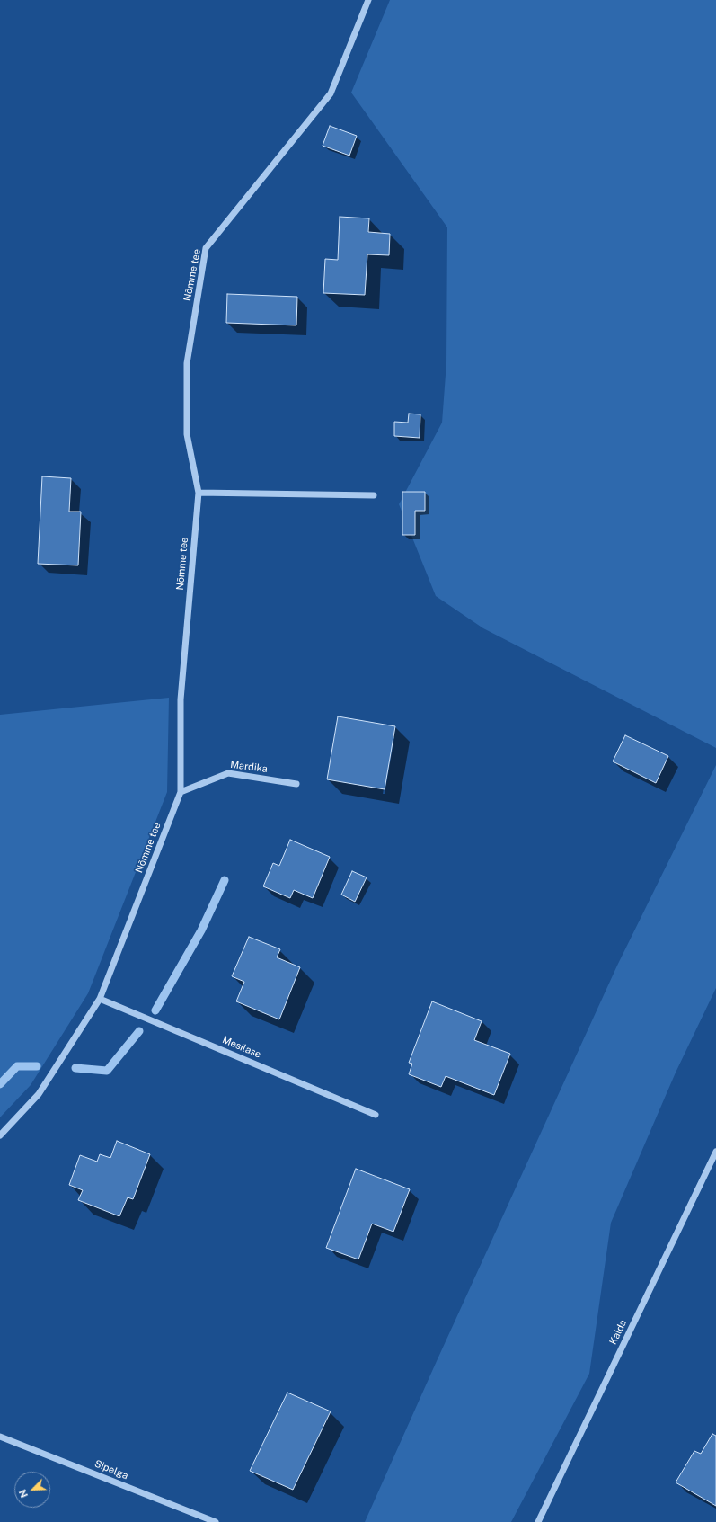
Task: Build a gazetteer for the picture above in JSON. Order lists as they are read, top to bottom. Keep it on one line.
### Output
{"streets":{"street":["Nõmme tee","Mardika","Mesilase","Kalda","Sipelga"]},"crossings":[["Nõmme tee","Mardika"],["Nõmme tee","Mesilase"]],"north":"bottom left"}
